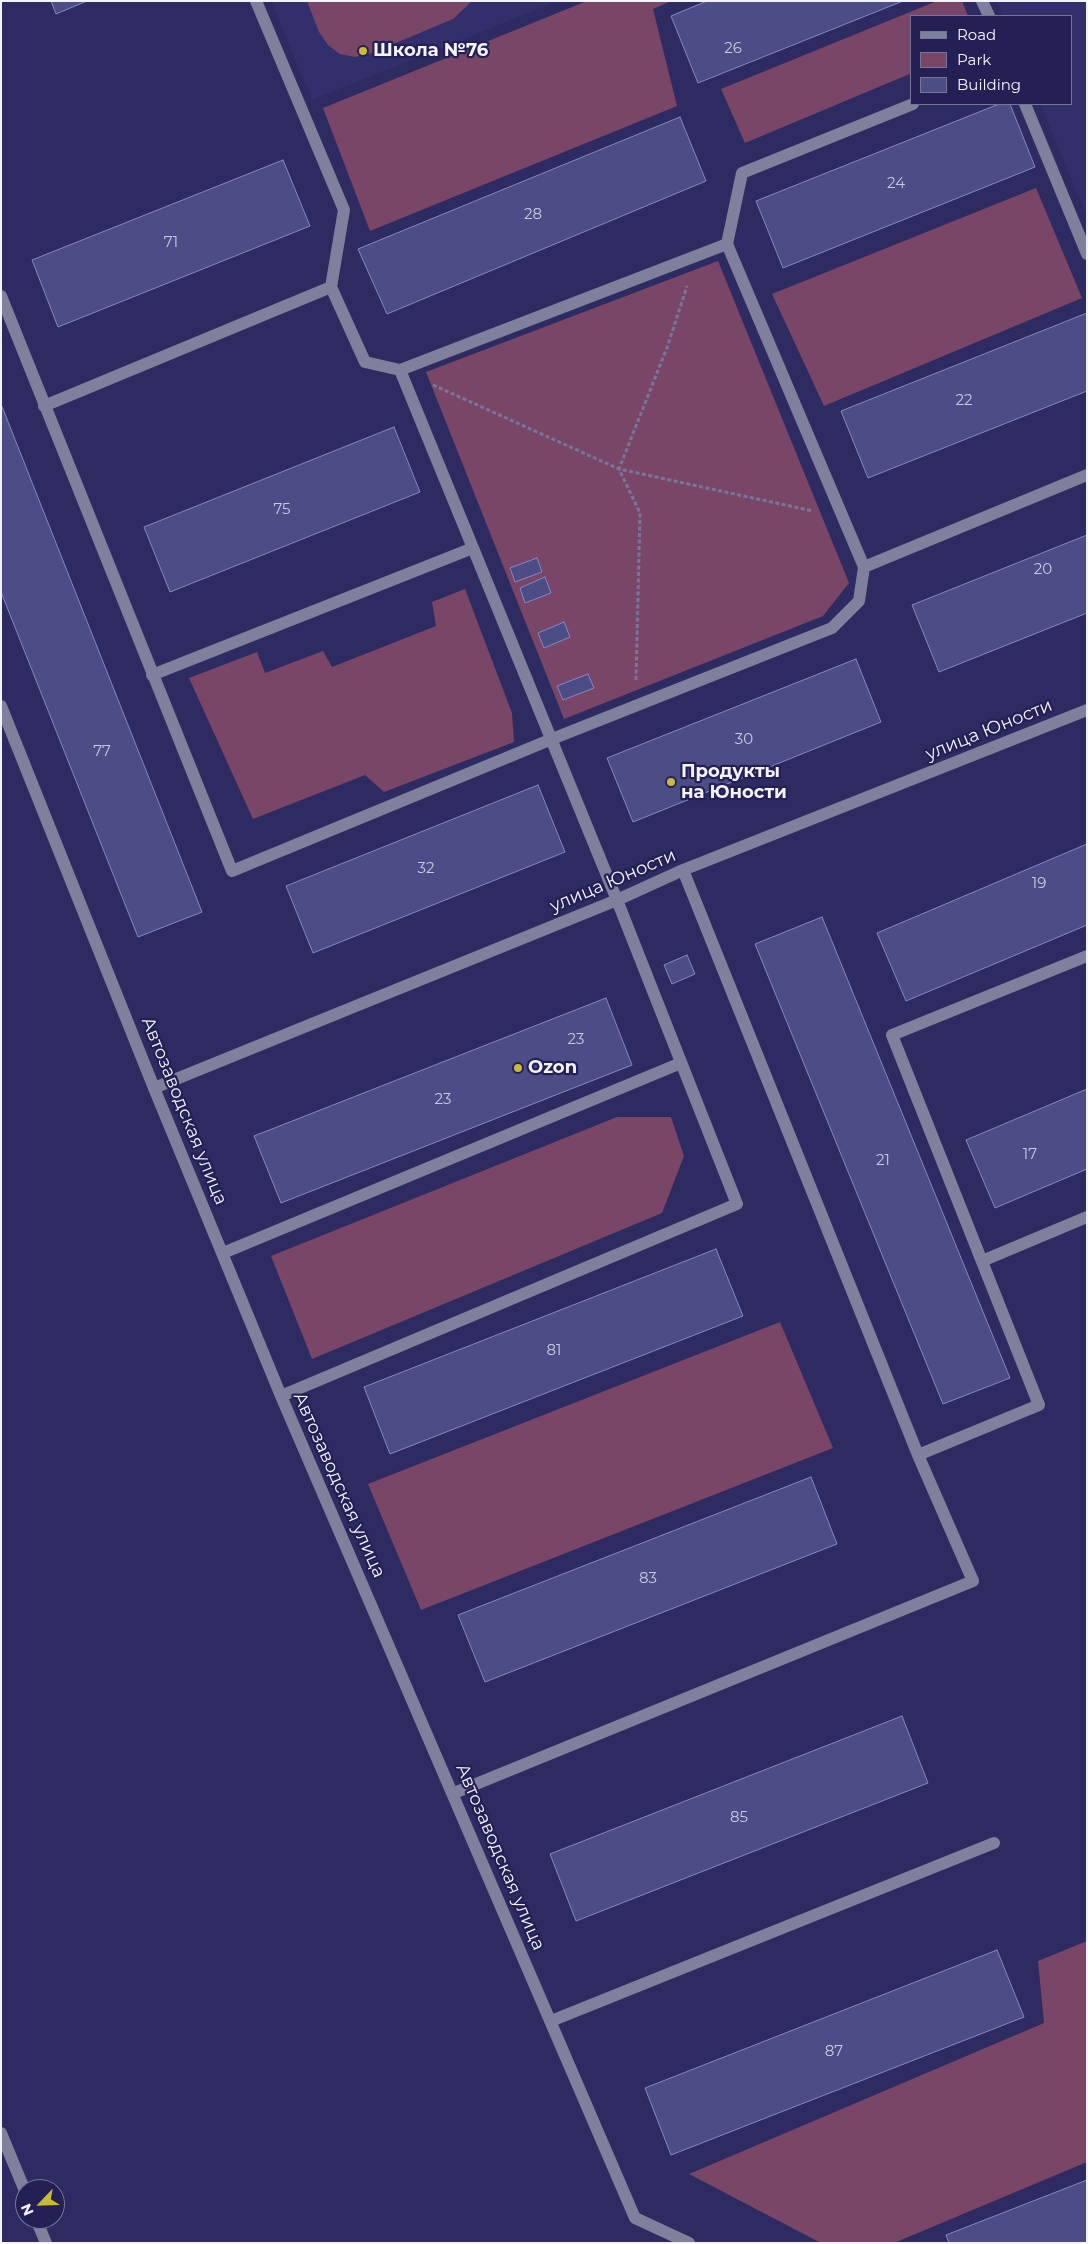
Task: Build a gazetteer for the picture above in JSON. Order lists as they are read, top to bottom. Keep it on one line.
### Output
{"streets":{"street":["улица Юности","Автозаводская улица"]},"crossings":[["улица Юности","Автозаводская улица"]],"places":["Школа №76","Продукты на Юности","Ozon"],"house_numbers":["26","24","28","71","22","75","20","30","77","32","19","23","23","17","21","81","83","85","87"],"legend":["Road","Park","Building"],"north":"bottom left"}
